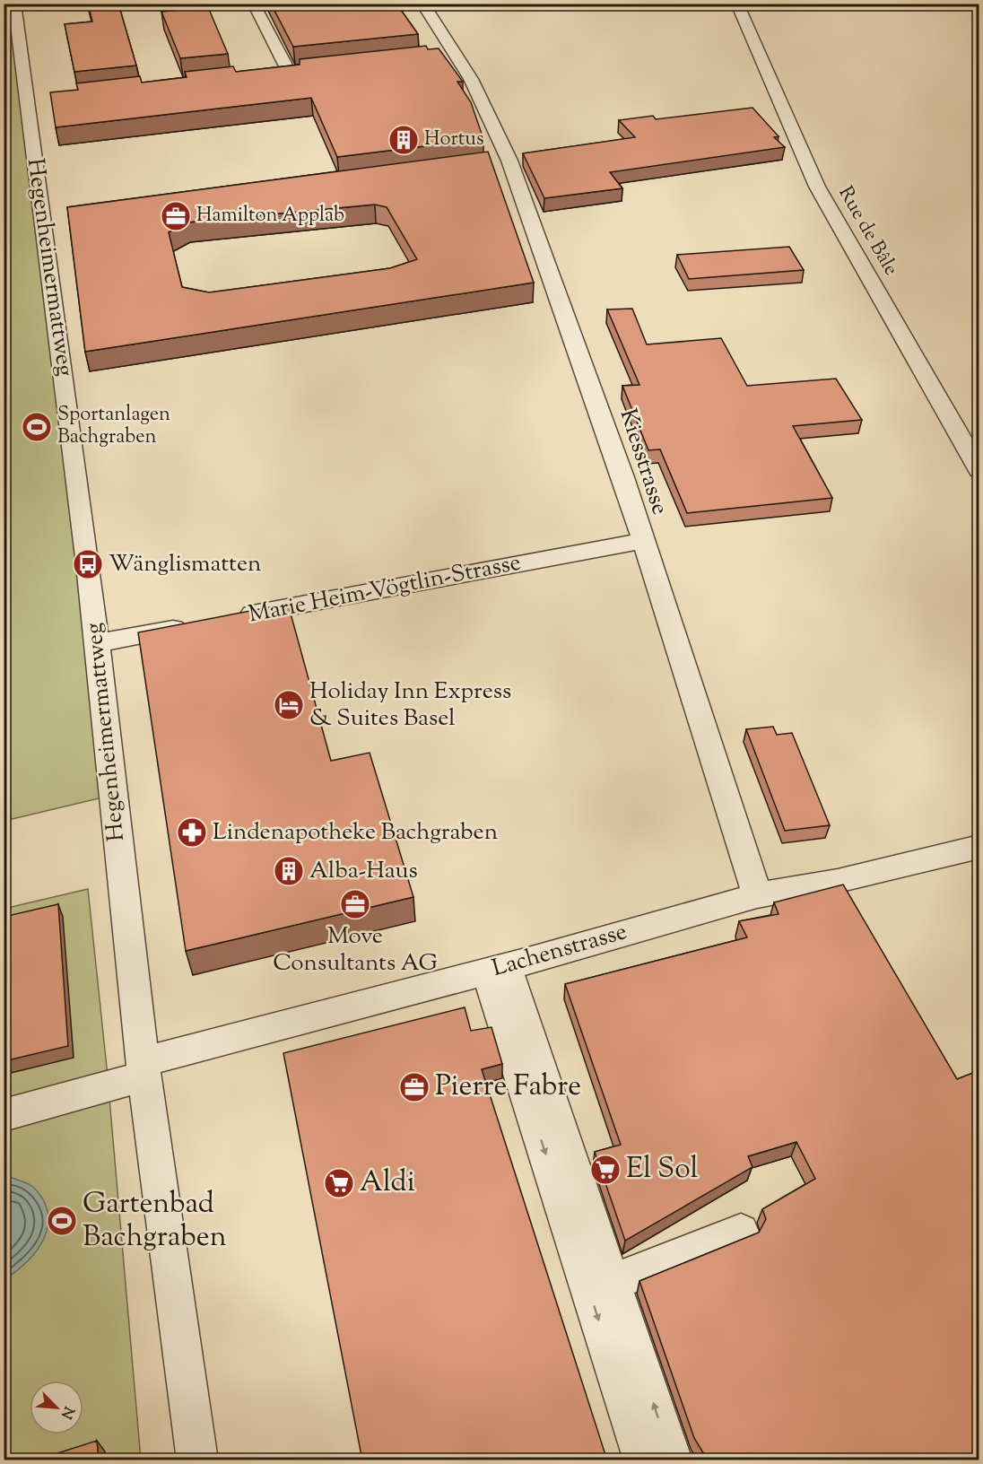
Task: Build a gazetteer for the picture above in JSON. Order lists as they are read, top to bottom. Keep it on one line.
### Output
{"streets":{"street":["Rue de Bâle","Hegenheimermattweg","Kiesstrasse","Marie Heim-Vögtlin-Strasse","Lachenstrasse"]},"crossings":[["Hegenheimermattweg","Lachenstrasse"],["Kiesstrasse","Marie Heim-Vögtlin-Strasse"],["Kiesstrasse","Lachenstrasse"]],"places":{"building":["Hortus","Alba-Haus"],"office":["Hamilton Applab","Move Consultants AG","Pierre Fabre"],"sports":["Sportanlagen Bachgraben","Gartenbad Bachgraben"],"bus stop":["Wänglismatten"],"hotel":["Holiday Inn Express & Suites Basel"],"pharmacy":["Lindenapotheke Bachgraben"],"supermarket":["El Sol","Aldi"]},"north":"bottom right"}
